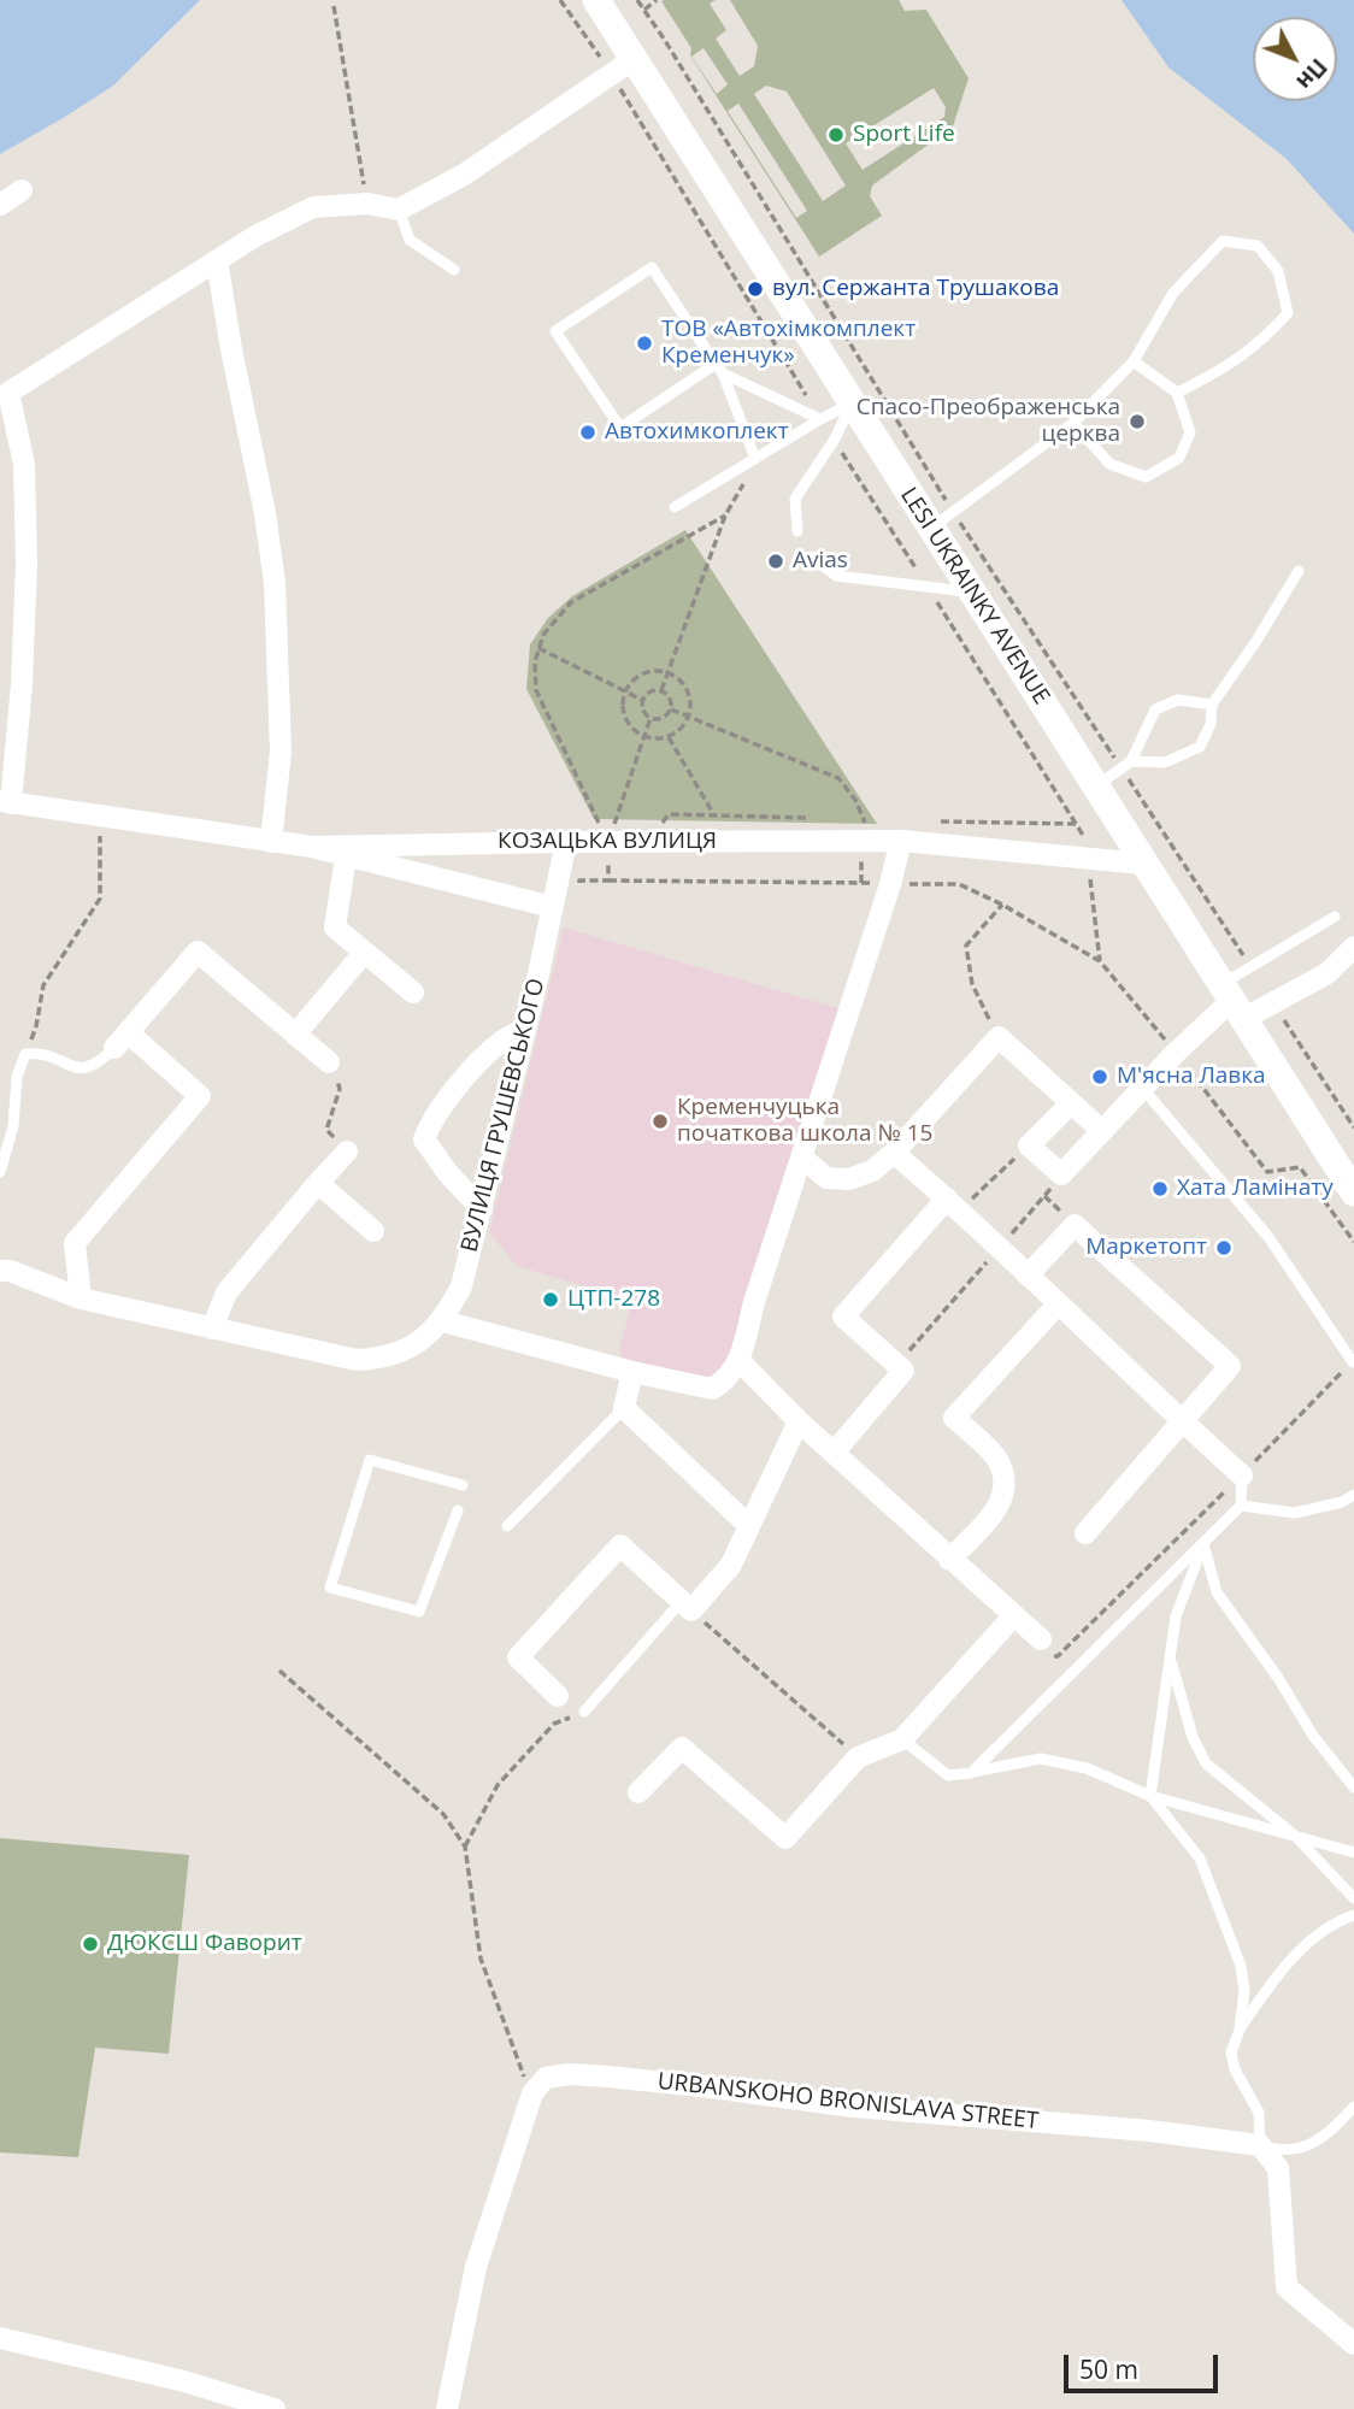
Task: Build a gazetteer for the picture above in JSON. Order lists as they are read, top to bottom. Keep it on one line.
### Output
{"streets":{"street":["LESI UKRAINKY AVENUE","КОЗАЦЬКА ВУЛИЦЯ","ВУЛИЦЯ ГРУШЕВСЬКОГО","URBANSKOHO BRONISLAVA STREET"]},"crossings":[["LESI UKRAINKY AVENUE","КОЗАЦЬКА ВУЛИЦЯ"],["КОЗАЦЬКА ВУЛИЦЯ","ВУЛИЦЯ ГРУШЕВСЬКОГО"]],"places":["Sport Life","вул. Сержанта Трушакова","ТОВ «Автохімкомплект Кременчук»","Спасо-Преображенська церква","Автохимкоплект","Avias","М'ясна Лавка","Кременчуцька початкова школа № 15","Хата Ламінату","Маркетопт","ЦТП-278","ДЮКСШ Фаворит"],"scale_bar":"50 m","north":"bottom right"}
